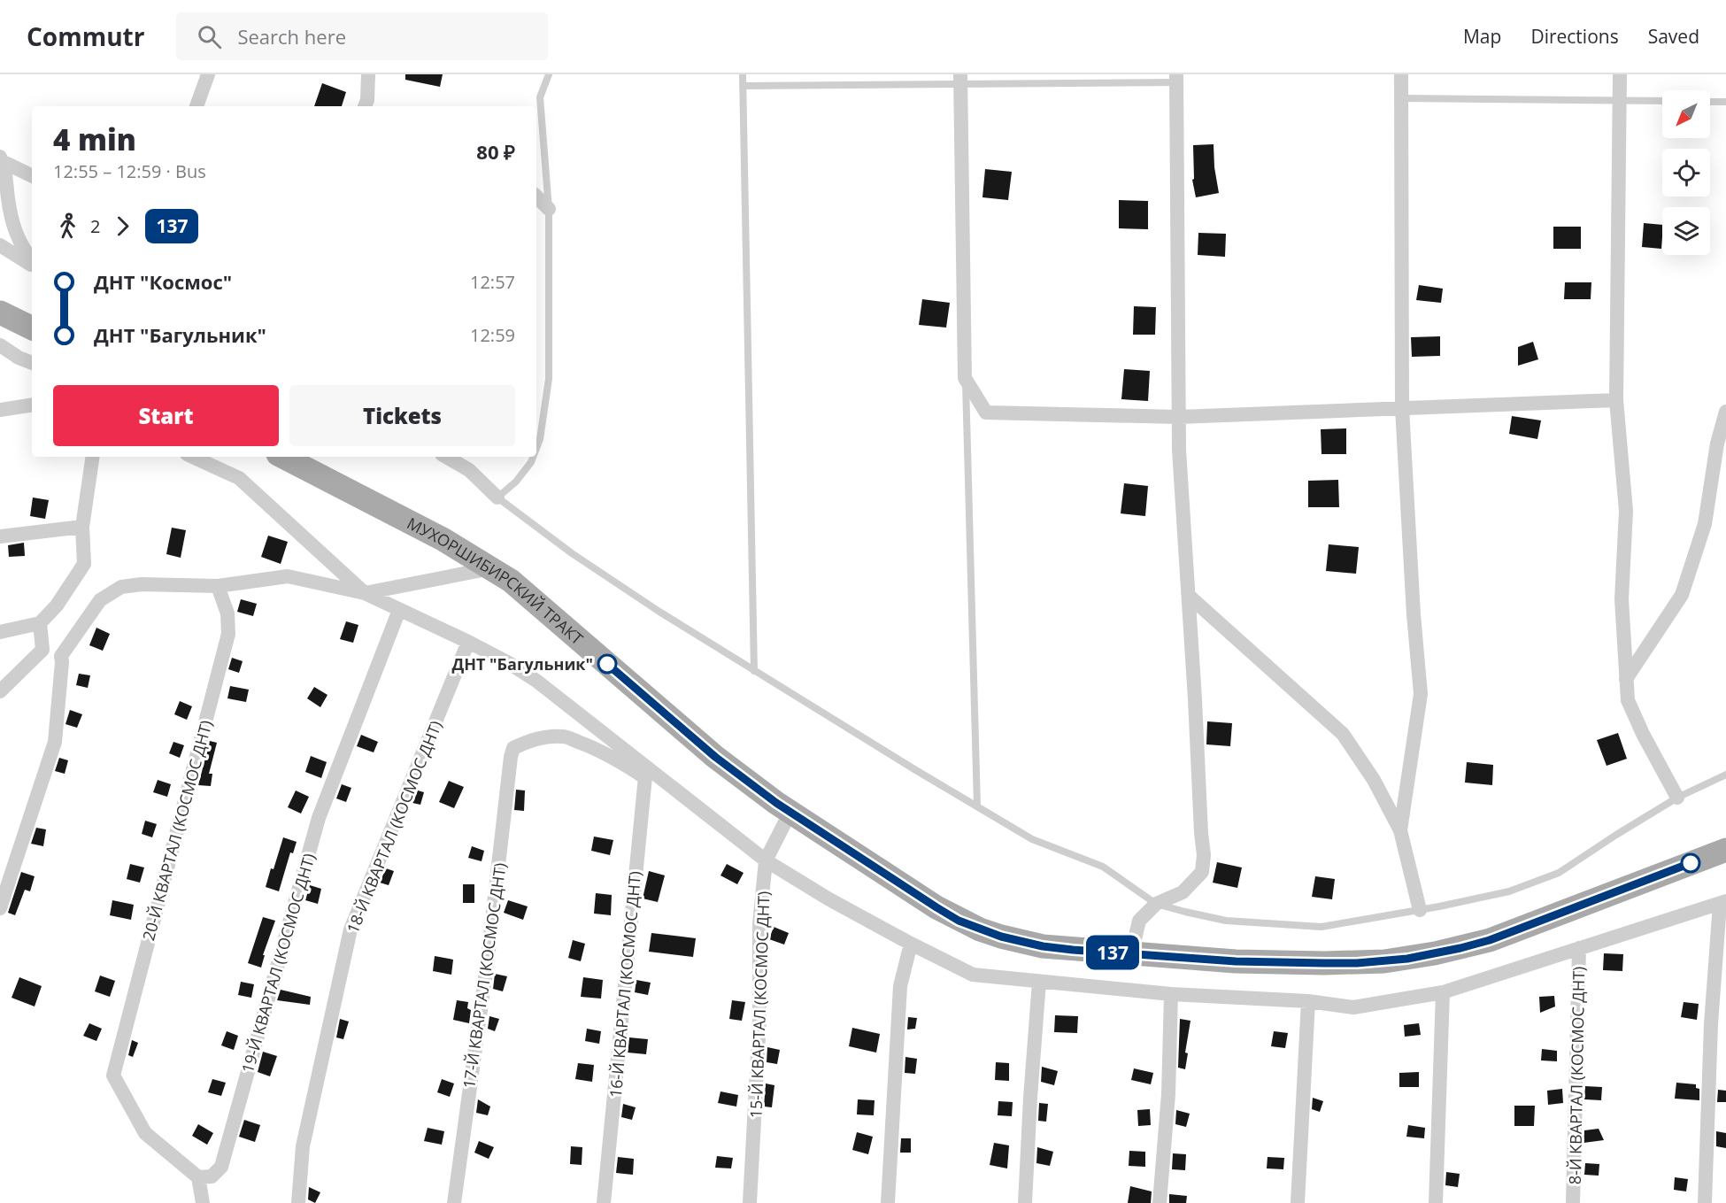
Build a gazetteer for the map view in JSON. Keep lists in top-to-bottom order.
{
  "streets": {
    "main road": ["МУХОРШИБИРСКИЙ ТРАКТ"],
    "street": [
      "18-Й КВАРТАЛ (КОСМОС ДНТ)",
      "20-Й КВАРТАЛ (КОСМОС ДНТ)",
      "19-Й КВАРТАЛ (КОСМОС ДНТ)",
      "17-Й КВАРТАЛ (КОСМОС ДНТ)",
      "16-Й КВАРТАЛ (КОСМОС ДНТ)",
      "15-Й КВАРТАЛ (КОСМОС ДНТ)",
      "8-Й КВАРТАЛ (КОСМОС ДНТ)"
    ]
  },
  "crossings": [
    ["МУХОРШИБИРСКИЙ ТРАКТ", "15-Й КВАРТАЛ (КОСМОС ДНТ)"],
    ["20-Й КВАРТАЛ (КОСМОС ДНТ)", "19-Й КВАРТАЛ (КОСМОС ДНТ)"],
    ["17-Й КВАРТАЛ (КОСМОС ДНТ)", "16-Й КВАРТАЛ (КОСМОС ДНТ)"]
  ],
  "places": ["ДНТ \"Багульник\""],
  "lines": ["bus line 137"],
  "north": "bottom left",
  "page": {
    "header": "Commutr",
    "search": "Search here",
    "nav": ["Map", "Directions", "Saved"],
    "on_map": "137",
    "heading": ["4 min", "12:55 – 12:59 · Bus", "80 ₽"],
    "legs": ["2", "137"],
    "list": [
      {
        "name": "ДНТ \"Космос\"",
        "value": "12:57"
      },
      {
        "name": "ДНТ \"Багульник\"",
        "value": "12:59"
      }
    ],
    "buttons": ["Start", "Tickets"]
  }
}
